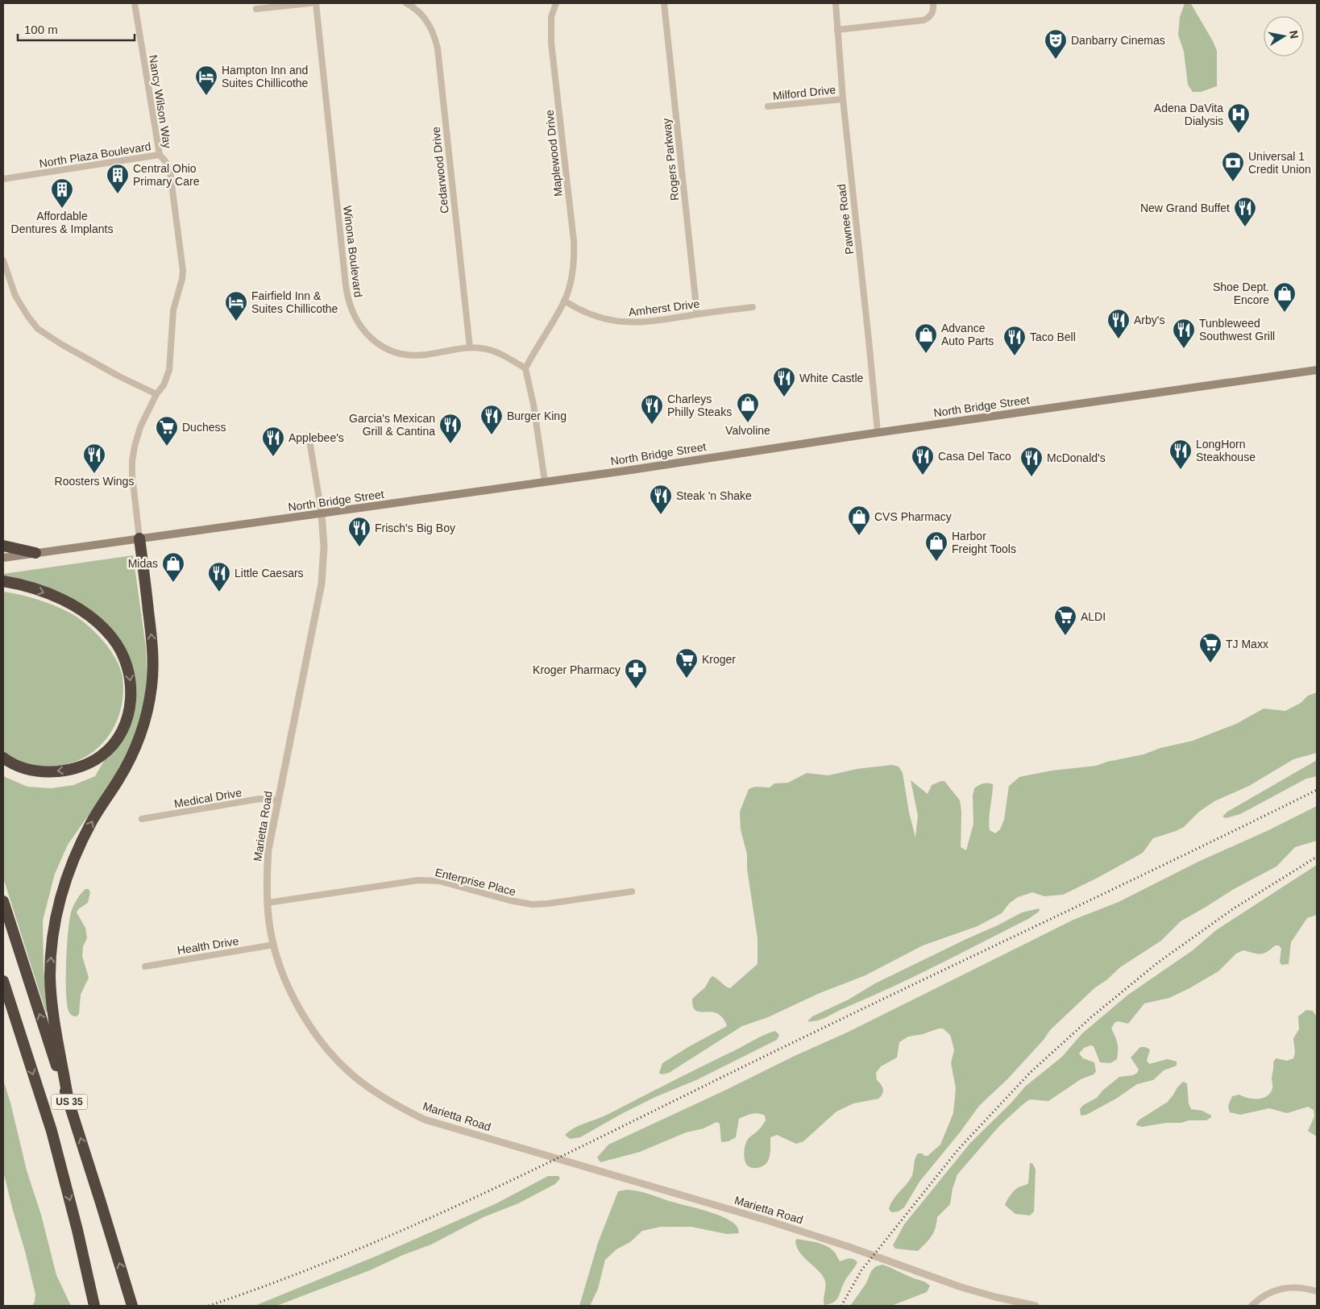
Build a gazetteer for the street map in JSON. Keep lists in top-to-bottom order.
{
  "streets": {
    "highway": ["US 35"],
    "main road": ["North Bridge Street"],
    "street": [
      "Milford Drive",
      "Nancy Wilson Way",
      "Maplewood Drive",
      "North Plaza Boulevard",
      "Rogers Parkway",
      "Cedarwood Drive",
      "Pawnee Road",
      "Winona Boulevard",
      "Amherst Drive",
      "Medical Drive",
      "Marietta Road",
      "Enterprise Place",
      "Health Drive"
    ]
  },
  "crossings": [
    ["Milford Drive", "Pawnee Road"],
    ["Nancy Wilson Way", "North Plaza Boulevard"],
    ["Maplewood Drive", "Amherst Drive"],
    ["North Plaza Boulevard", "North Bridge Street"],
    ["Rogers Parkway", "Amherst Drive"],
    ["Cedarwood Drive", "Winona Boulevard"],
    ["Pawnee Road", "North Bridge Street"],
    ["North Bridge Street", "Marietta Road"],
    ["Medical Drive", "Marietta Road"],
    ["Marietta Road", "Enterprise Place"],
    ["Marietta Road", "Health Drive"]
  ],
  "places": {
    "theatre": ["Danbarry Cinemas"],
    "hotel": ["Hampton Inn and Suites Chillicothe", "Fairfield Inn & Suites Chillicothe"],
    "hospital": ["Adena DaVita Dialysis"],
    "bank": ["Universal 1 Credit Union"],
    "building": ["Central Ohio Primary Care", "Affordable Dentures & Implants"],
    "restaurant": [
      "New Grand Buffet",
      "Arby's",
      "Tunbleweed Southwest Grill",
      "Taco Bell",
      "White Castle",
      "Charleys Philly Steaks",
      "Burger King",
      "Garcia's Mexican Grill & Cantina",
      "Applebee's",
      "LongHorn Steakhouse",
      "Roosters Wings",
      "Casa Del Taco",
      "McDonald's",
      "Steak 'n Shake",
      "Frisch's Big Boy",
      "Little Caesars"
    ],
    "shop": [
      "Shoe Dept. Encore",
      "Advance Auto Parts",
      "Valvoline",
      "CVS Pharmacy",
      "Harbor Freight Tools",
      "Midas"
    ],
    "supermarket": [
      "Duchess",
      "ALDI",
      "TJ Maxx",
      "Kroger"
    ],
    "pharmacy": ["Kroger Pharmacy"]
  },
  "scale_bar": "100 m",
  "north": "right"
}
